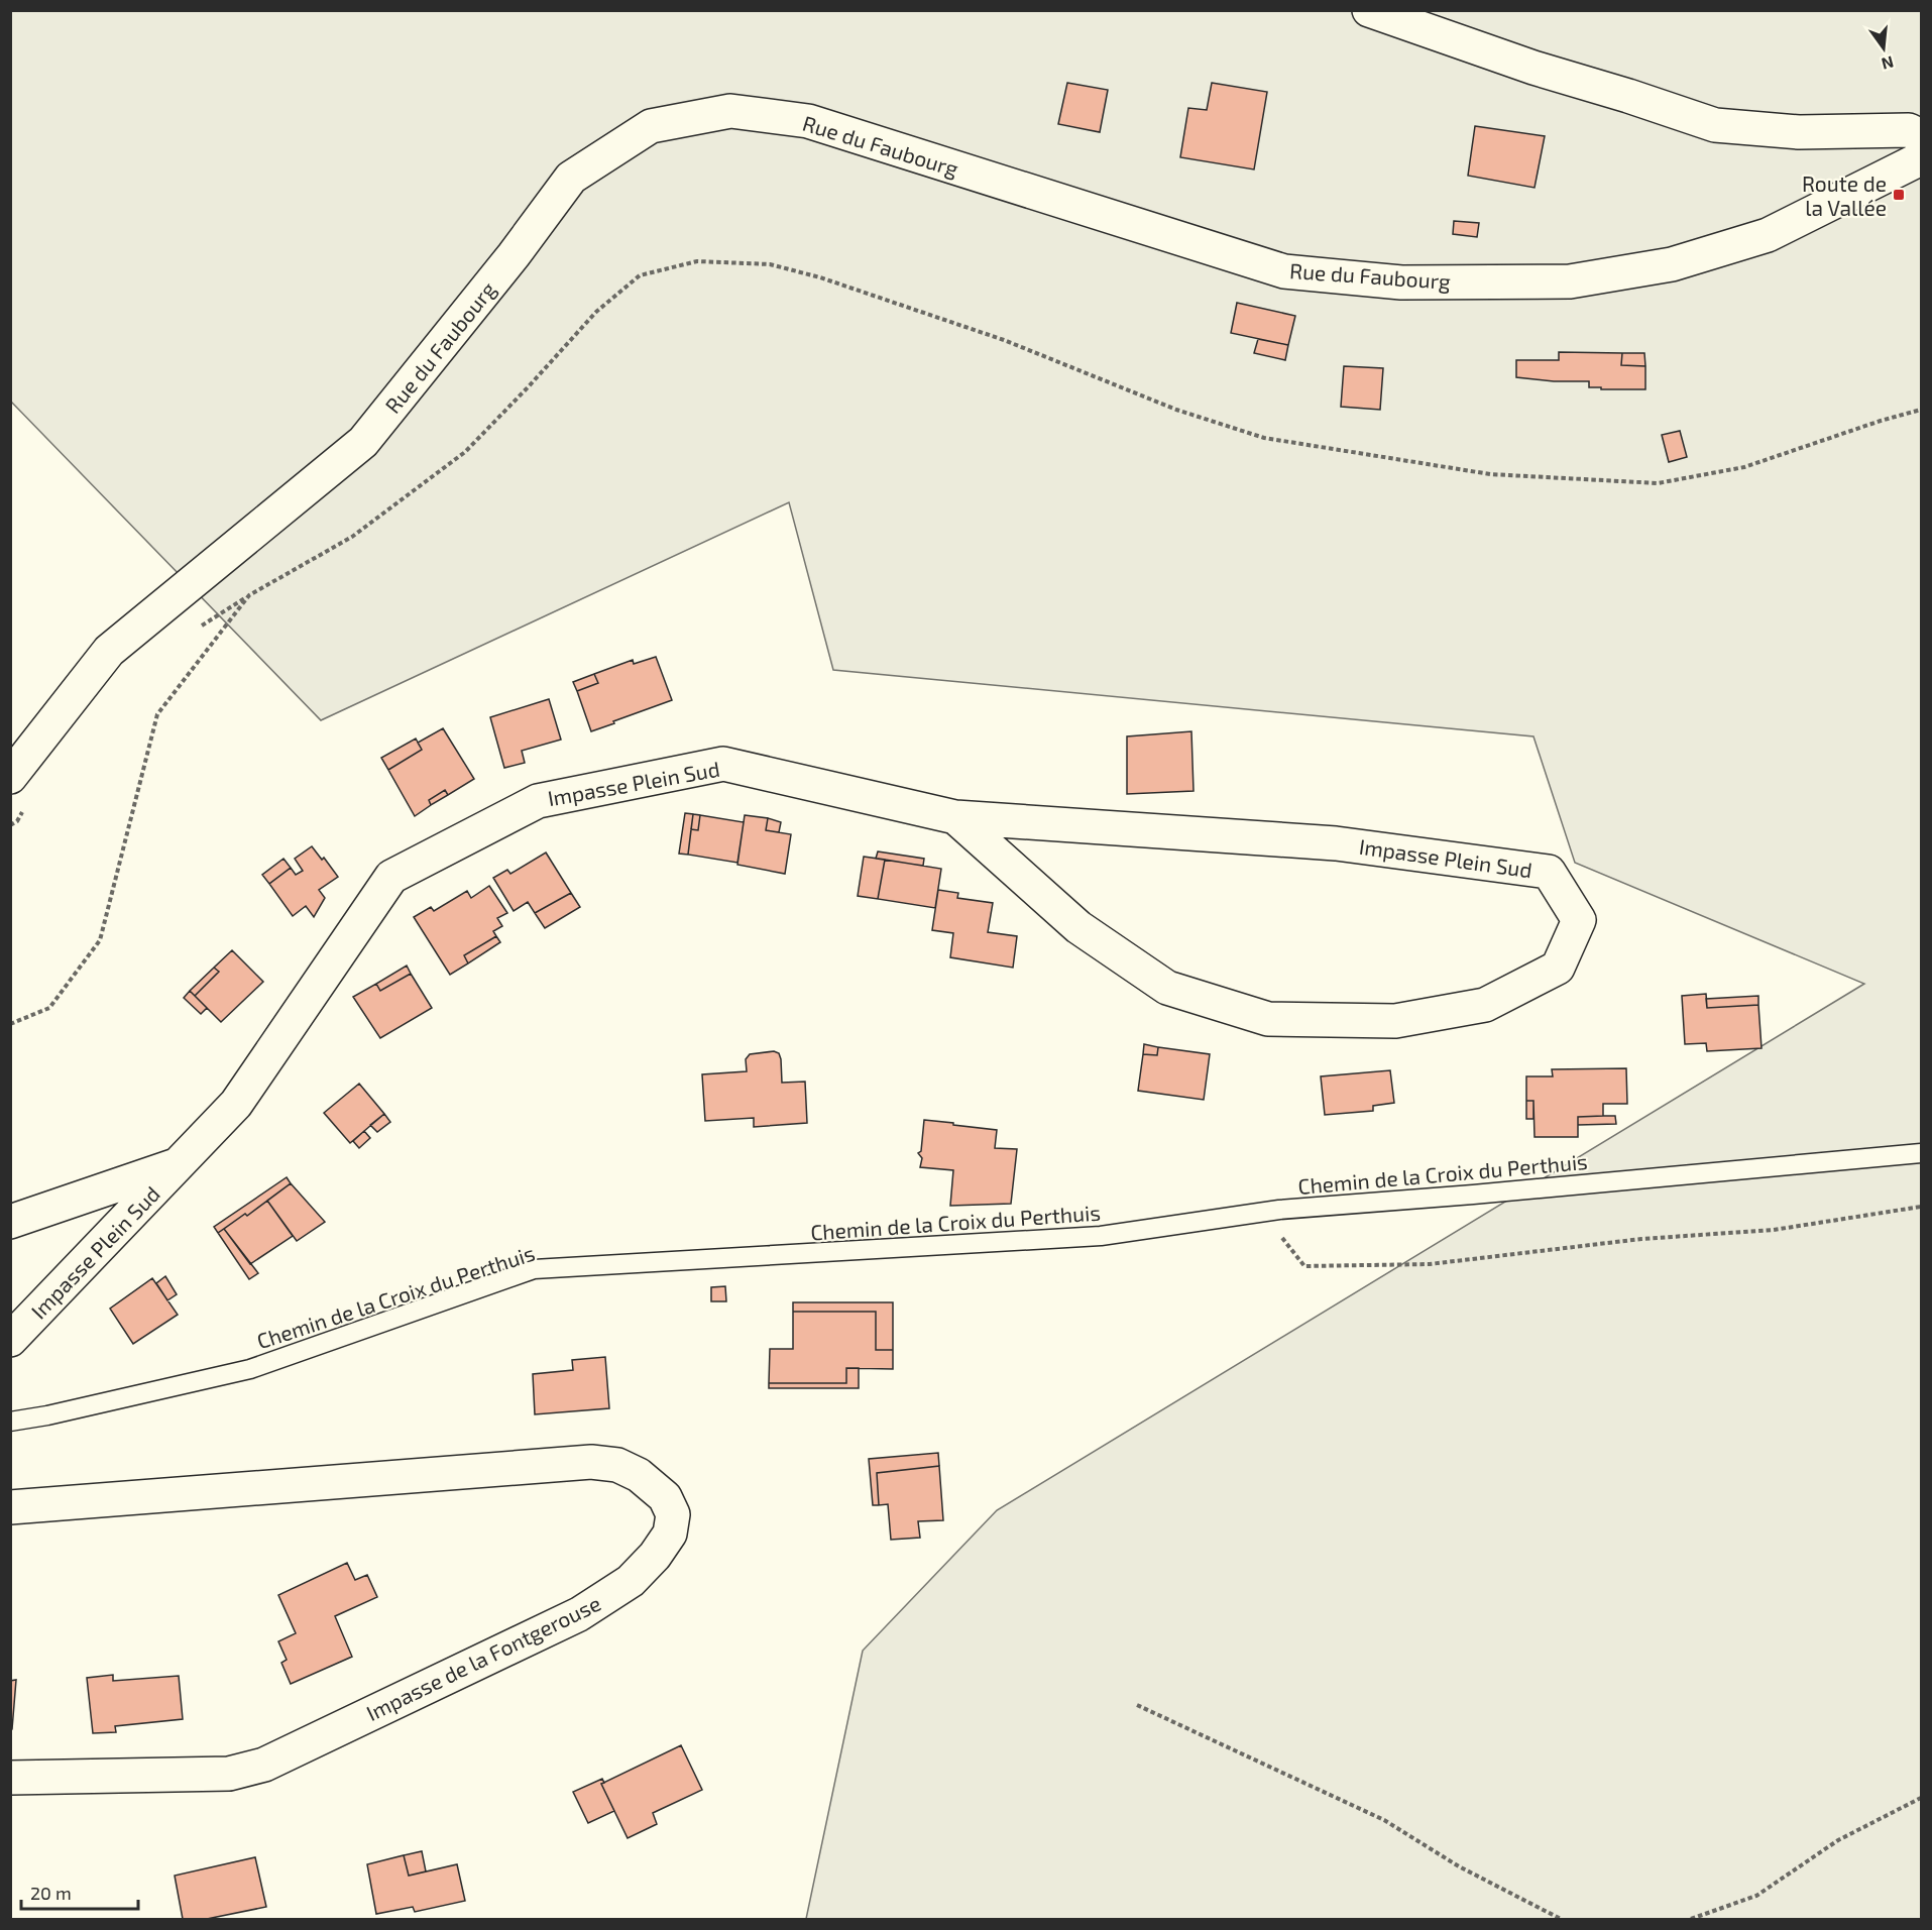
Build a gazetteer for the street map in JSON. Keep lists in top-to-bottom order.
{
  "streets": {
    "street": ["Rue du Faubourg", "Impasse Plein Sud", "Impasse de la Fontgerouse"],
    "lane": ["Chemin de la Croix du Perthuis"]
  },
  "places": {
    "transit": ["Route de la Vallée"]
  },
  "scale_bar": "20 m",
  "north": "bottom"
}
